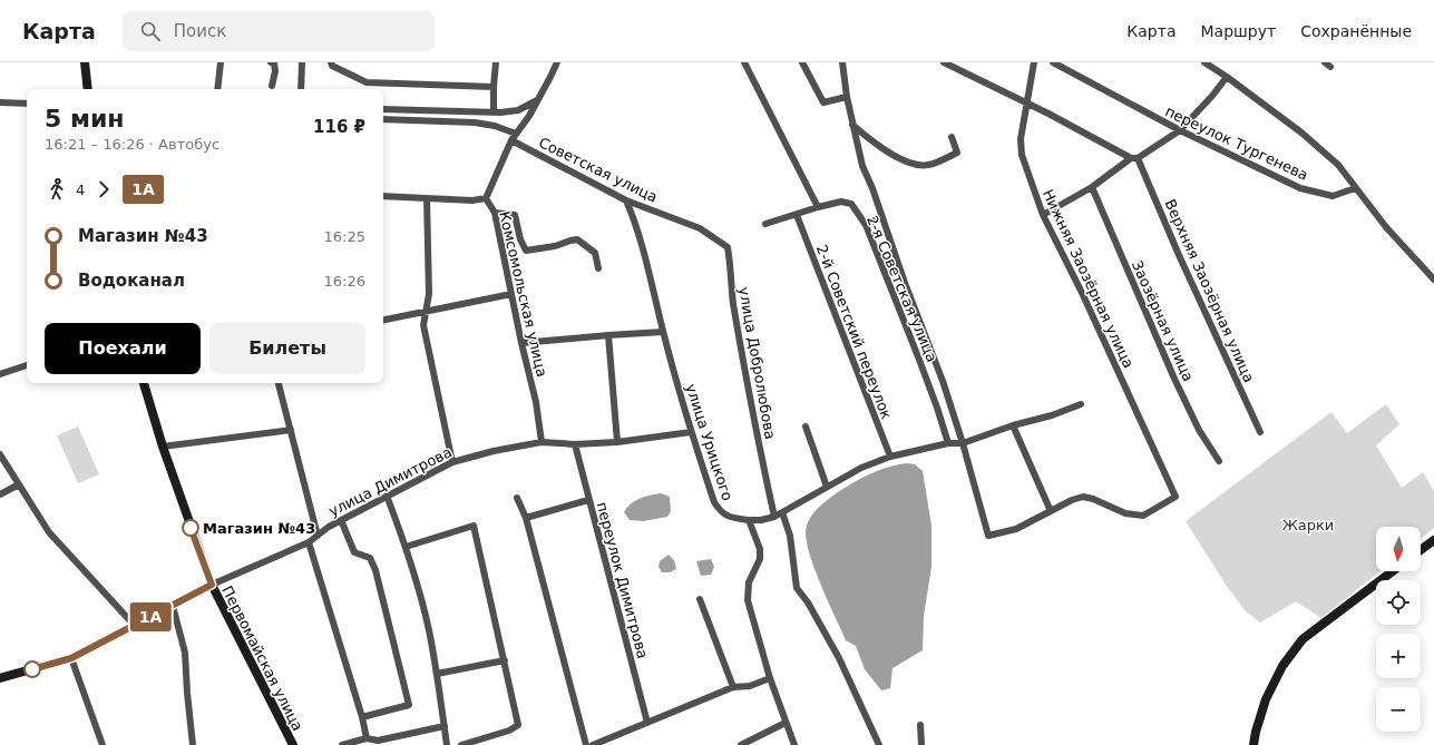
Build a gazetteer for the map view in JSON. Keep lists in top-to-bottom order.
{
  "streets": {
    "street": [
      "переулок Тургенева",
      "Советская улица",
      "Нижняя Заозёрная улица",
      "2-я Советская улица",
      "Верхняя Заозёрная улица",
      "Комсомольская улица",
      "Заозёрная улица",
      "2-й Советский переулок",
      "улица Добролюбова",
      "улица Урицкого",
      "улица Димитрова",
      "переулок Димитрова",
      "Первомайская улица"
    ]
  },
  "crossings": [
    ["Советская улица", "Комсомольская улица"],
    ["Советская улица", "улица Добролюбова"],
    ["Советская улица", "улица Урицкого"],
    ["Комсомольская улица", "улица Димитрова"],
    ["улица Добролюбова", "улица Урицкого"],
    ["улица Урицкого", "улица Димитрова"],
    ["улица Димитрова", "переулок Димитрова"],
    ["улица Димитрова", "Первомайская улица"]
  ],
  "parks": ["Жарки"],
  "places": ["Магазин №43"],
  "lines": ["bus line 1А"],
  "north": "bottom",
  "page": {
    "header": "Карта",
    "search": "Поиск",
    "nav": ["Карта", "Маршрут", "Сохранённые"],
    "on_map": "1А",
    "heading": ["5 мин", "16:21 – 16:26 · Автобус", "116 ₽"],
    "legs": ["4", "1А"],
    "list": [
      {
        "name": "Магазин №43",
        "value": "16:25"
      },
      {
        "name": "Водоканал",
        "value": "16:26"
      }
    ],
    "buttons": ["Поехали", "Билеты"],
    "map_buttons": ["+", "−"]
  }
}
